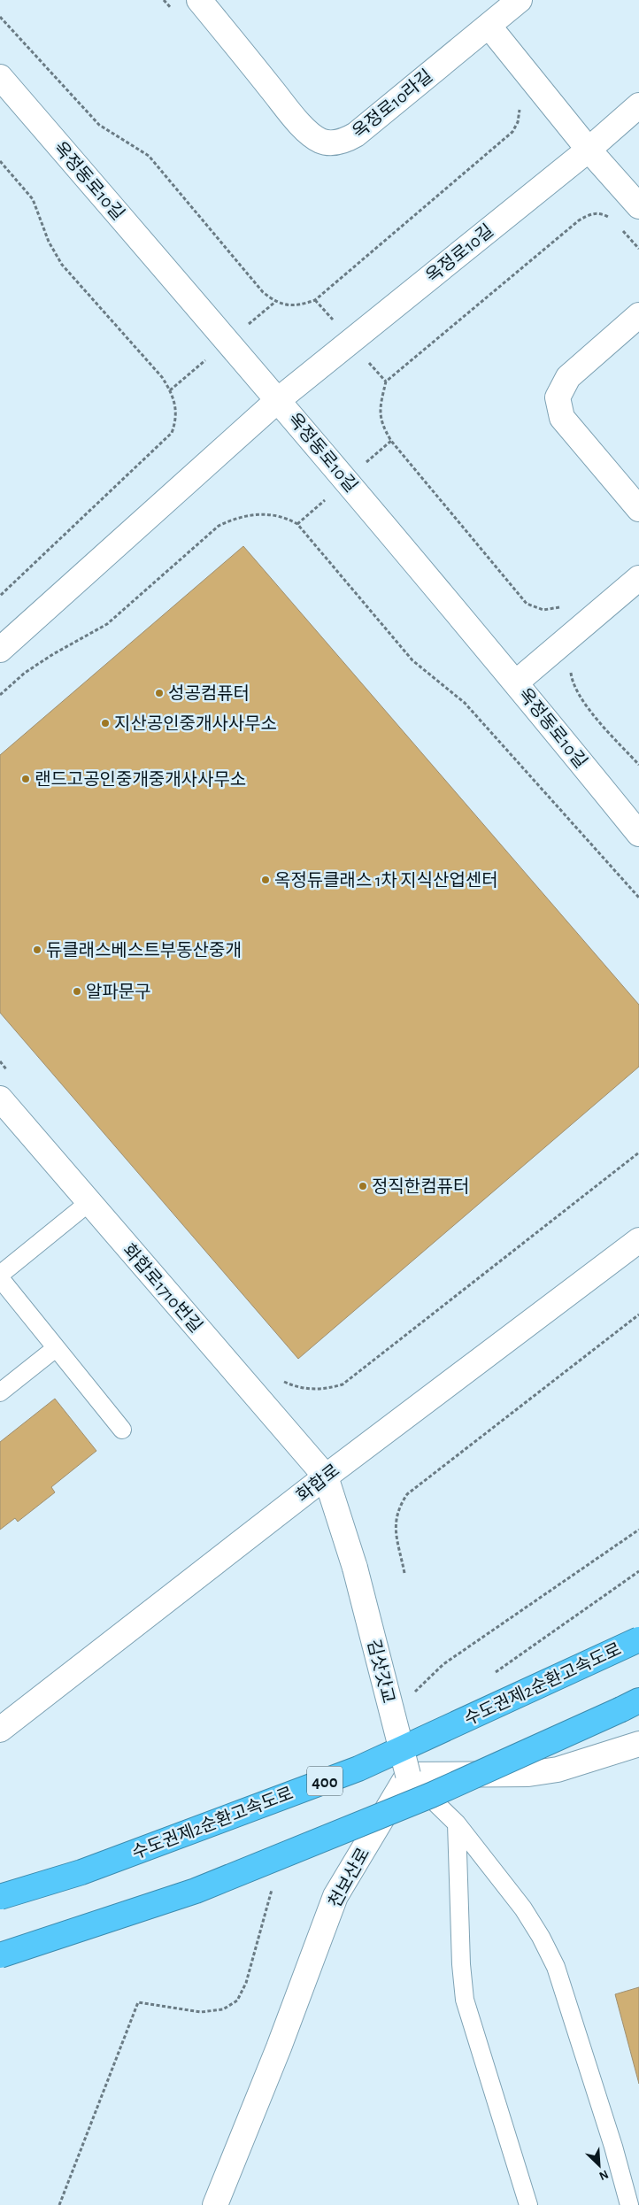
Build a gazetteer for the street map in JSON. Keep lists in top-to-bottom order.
{
  "streets": {
    "highway": ["수도권제2순환고속도로", "400"],
    "street": [
      "옥정로10라길",
      "옥정동로10길",
      "옥정로10길",
      "화합로1710번길",
      "화합로",
      "김삿갓교",
      "천보산로"
    ]
  },
  "crossings": [
    ["옥정동로10길", "옥정로10길"],
    ["화합로1710번길", "화합로"],
    ["화합로1710번길", "김삿갓교"],
    ["화합로", "김삿갓교"],
    ["김삿갓교", "천보산로"]
  ],
  "places": [
    "성공컴퓨터",
    "지산공인중개사사무소",
    "랜드고공인중개중개사사무소",
    "옥정듀클래스 1차 지식산업센터",
    "듀클래스베스트부동산중개",
    "알파문구",
    "정직한컴퓨터"
  ],
  "north": "bottom right"
}
